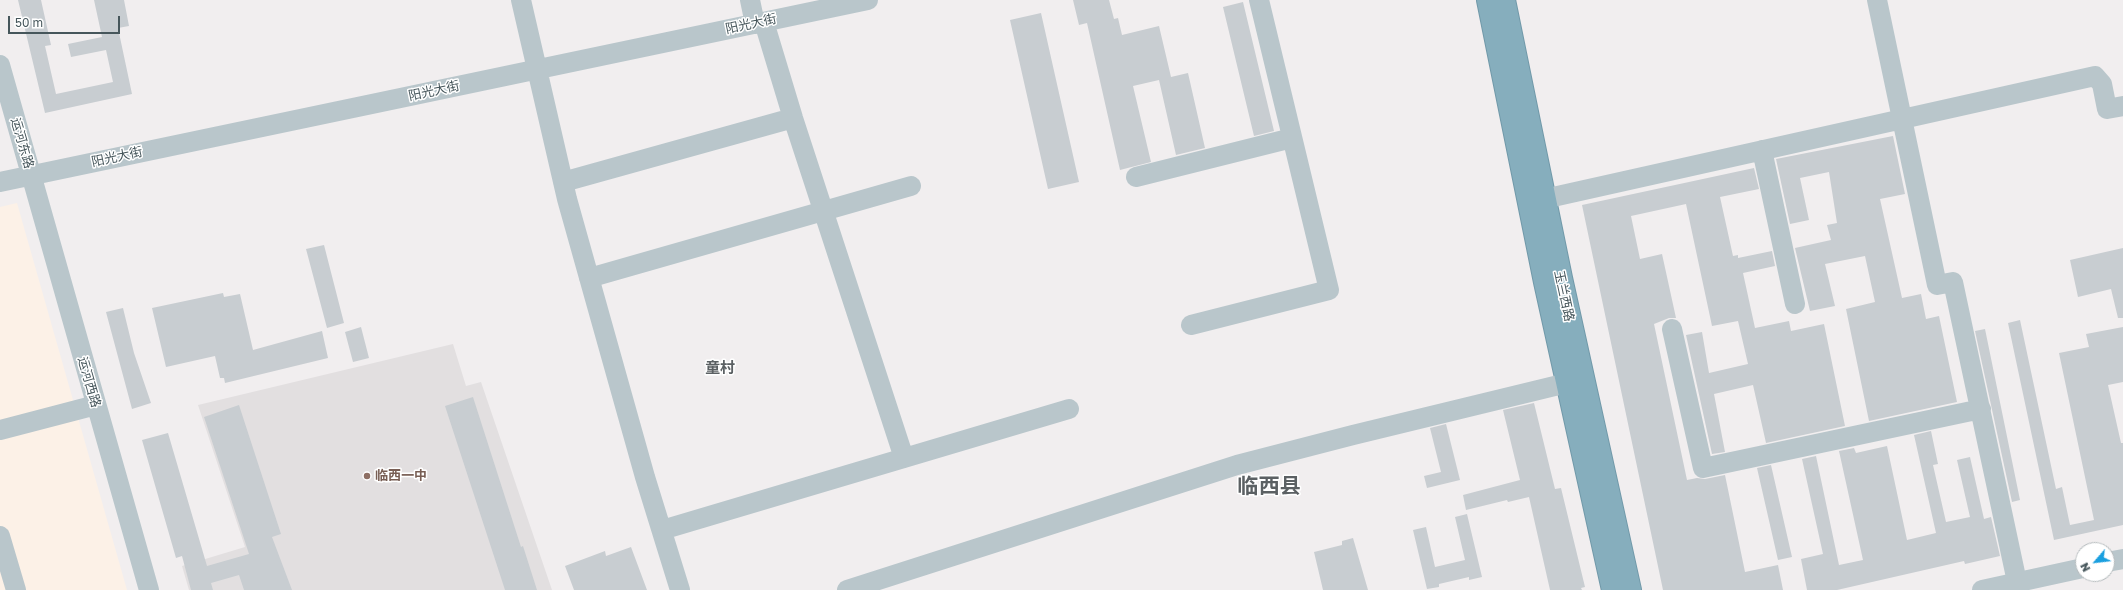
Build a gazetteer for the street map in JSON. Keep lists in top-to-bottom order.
{
  "streets": {
    "highway": ["玉兰西路"],
    "street": ["阳光大街", "运河东路", "运河西路"]
  },
  "crossings": [
    ["阳光大街", "运河东路"],
    ["阳光大街", "运河西路"],
    ["运河东路", "运河西路"]
  ],
  "districts": ["童村", "临西县"],
  "places": ["临西一中"],
  "scale_bar": "50 m",
  "north": "bottom left"
}
